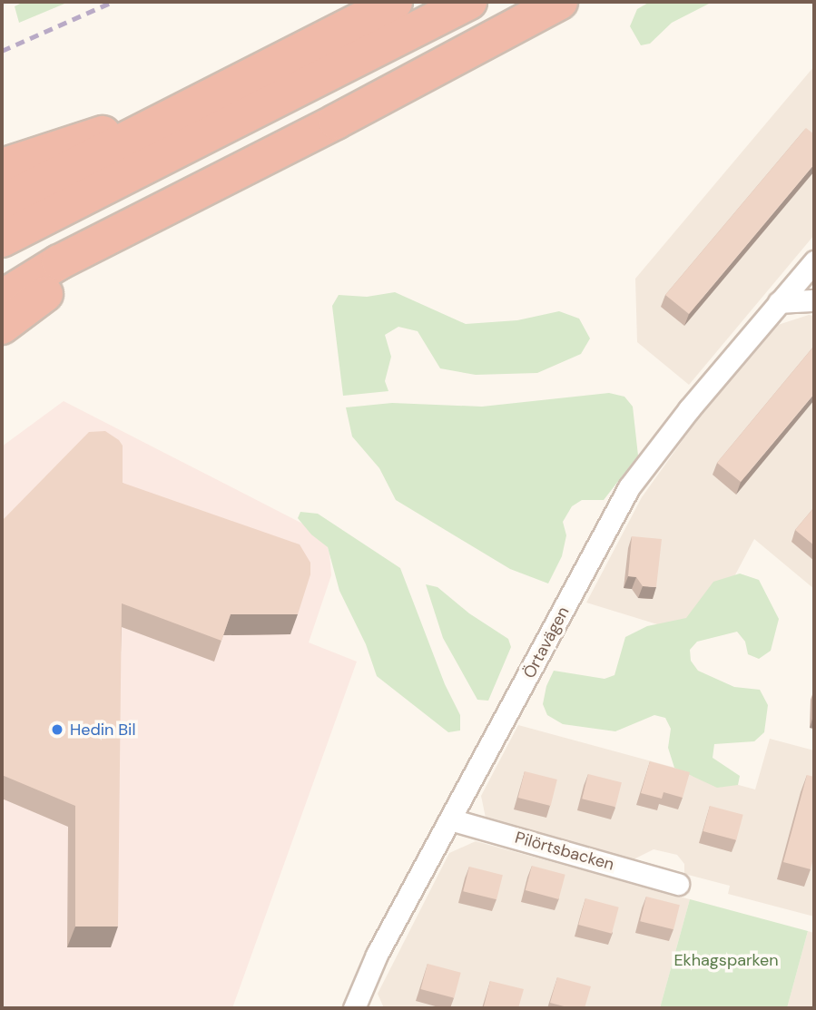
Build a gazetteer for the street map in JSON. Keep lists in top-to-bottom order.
{
  "streets": {
    "street": ["Örtavägen", "Pilörtsbacken"]
  },
  "crossings": [
    ["Örtavägen", "Pilörtsbacken"]
  ],
  "parks": ["Ekhagsparken"],
  "places": ["Hedin Bil"]
}
